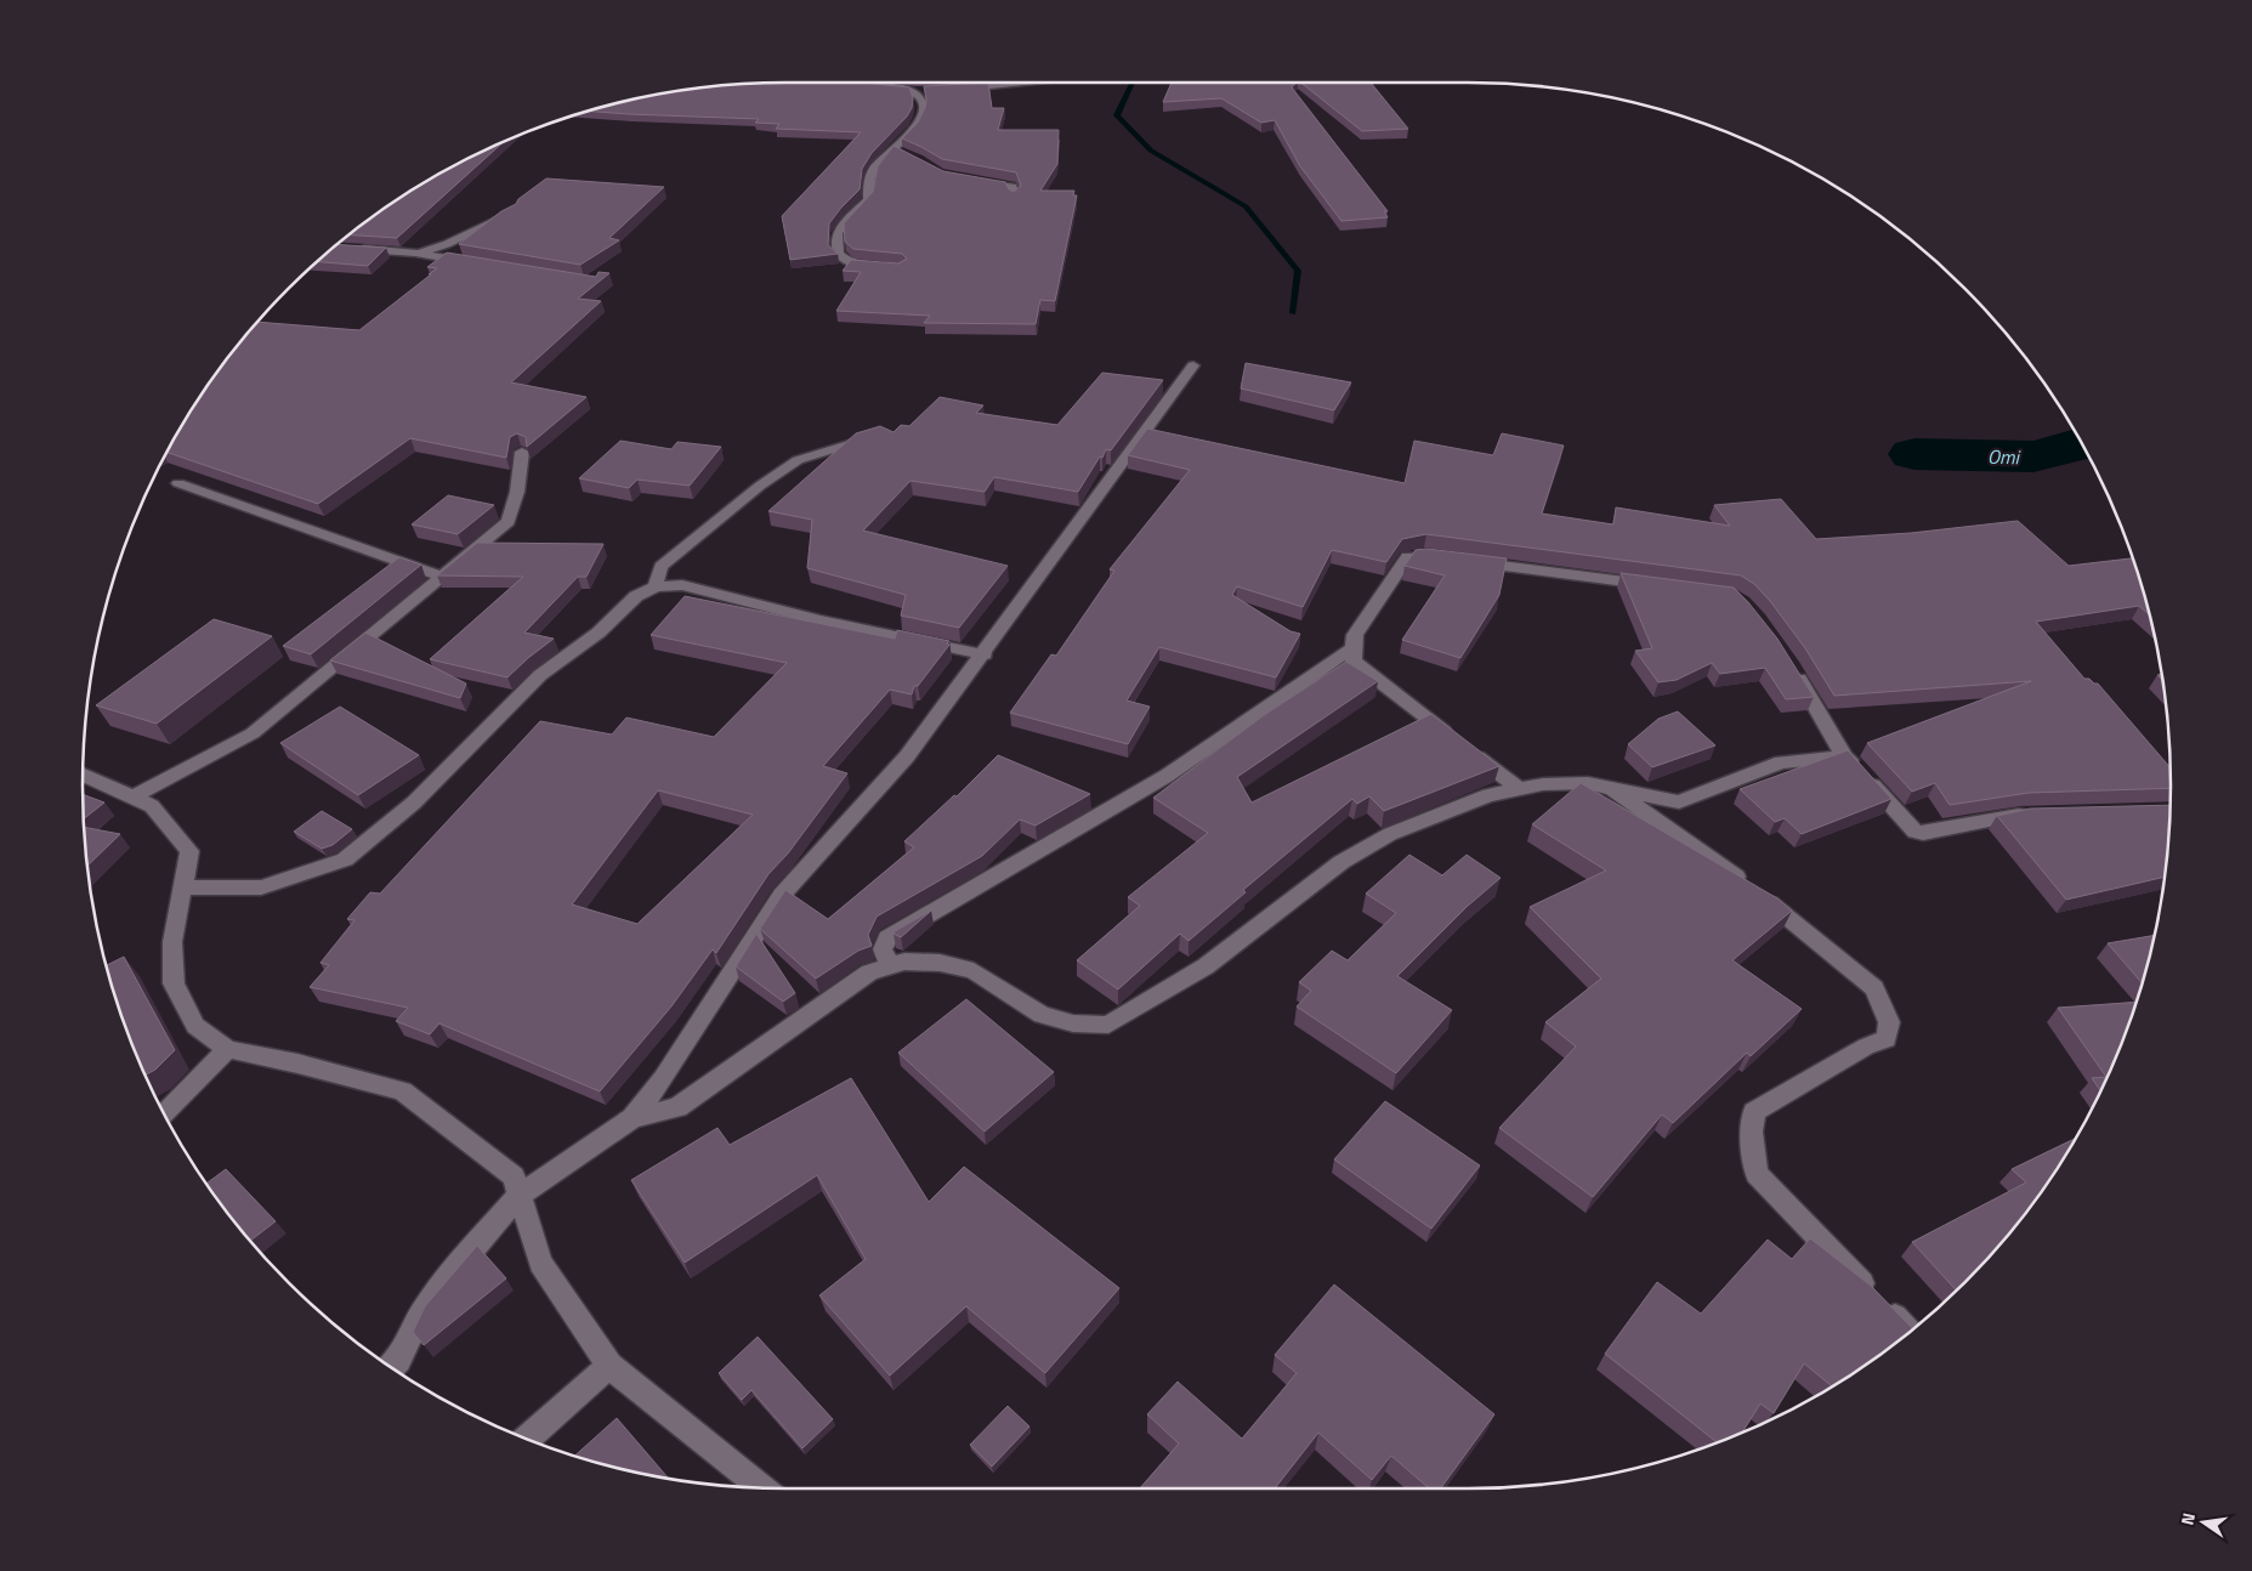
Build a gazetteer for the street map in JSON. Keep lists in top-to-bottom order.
{
  "water": ["Omi"],
  "north": "left"
}
